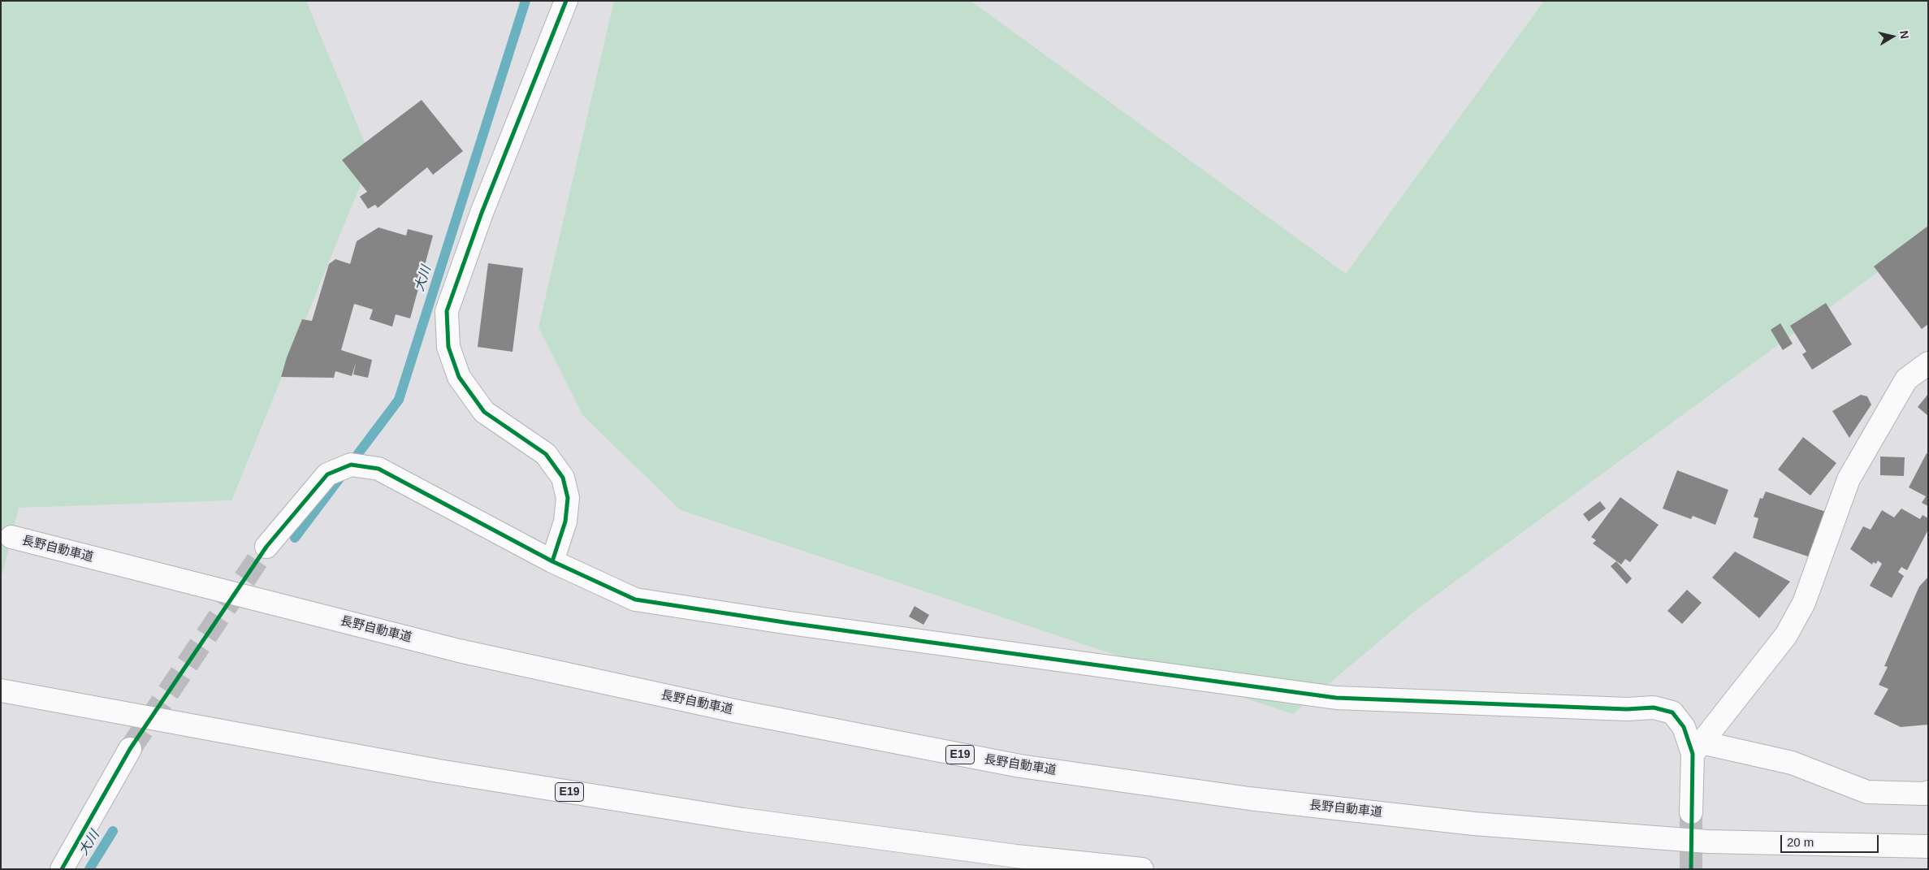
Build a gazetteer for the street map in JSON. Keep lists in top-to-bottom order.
{
  "streets": {
    "main road": ["長野自動車道", "E19"]
  },
  "water": ["大川"],
  "scale_bar": "20 m",
  "north": "right"
}
